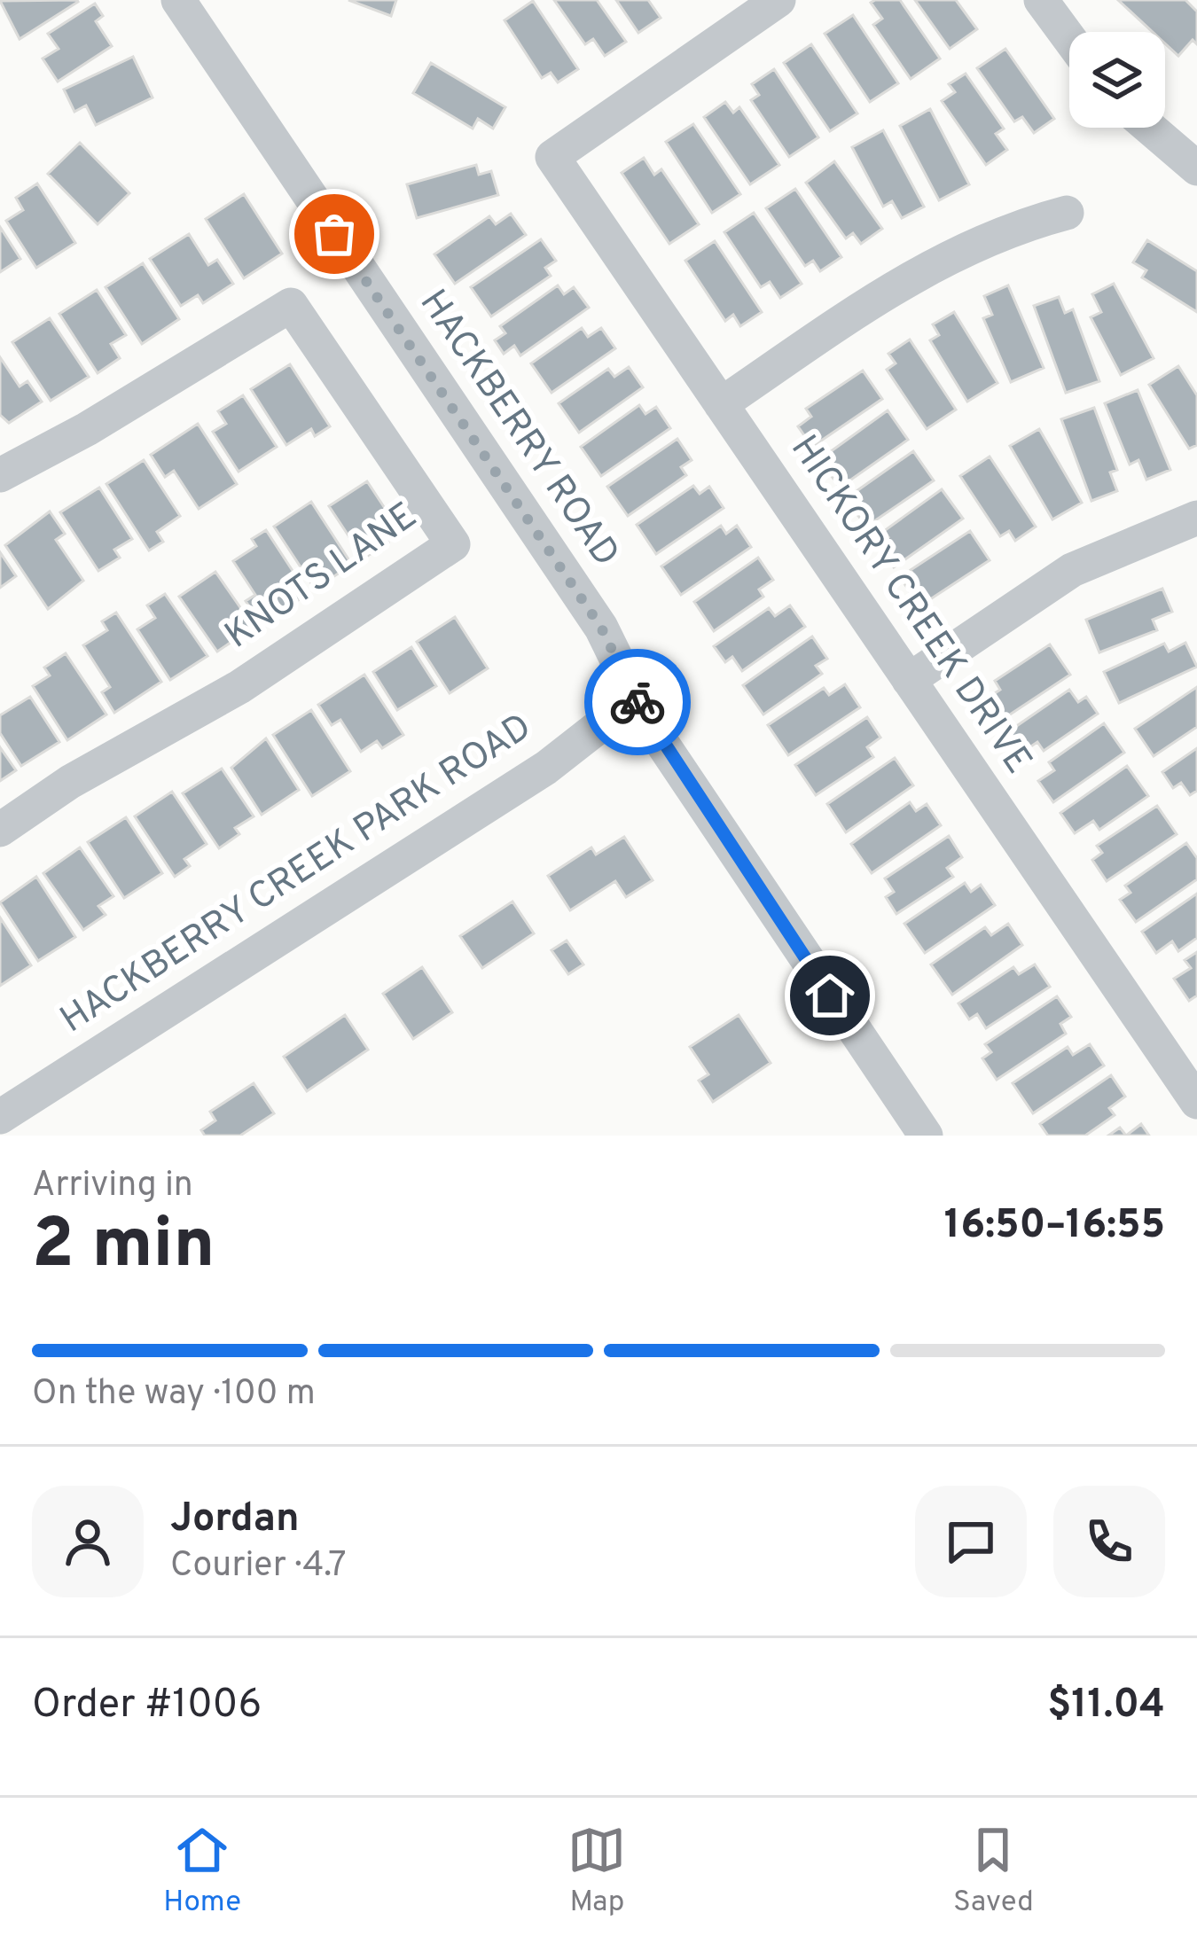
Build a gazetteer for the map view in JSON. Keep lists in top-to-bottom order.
{
  "streets": {
    "street": [
      "HACKBERRY ROAD",
      "KNOTS LANE",
      "HICKORY CREEK DRIVE",
      "HACKBERRY CREEK PARK ROAD"
    ]
  },
  "crossings": [
    ["HACKBERRY ROAD", "HACKBERRY CREEK PARK ROAD"]
  ],
  "page": {
    "heading": ["2 min", "Arriving in", "16:50–16:55"],
    "panel": [
      "Jordan",
      "Courier · 4.7",
      "Order #1006",
      "$11.04"
    ],
    "bar": "On the way · 100 m",
    "tabs": ["Home", "Map", "Saved"]
  }
}
